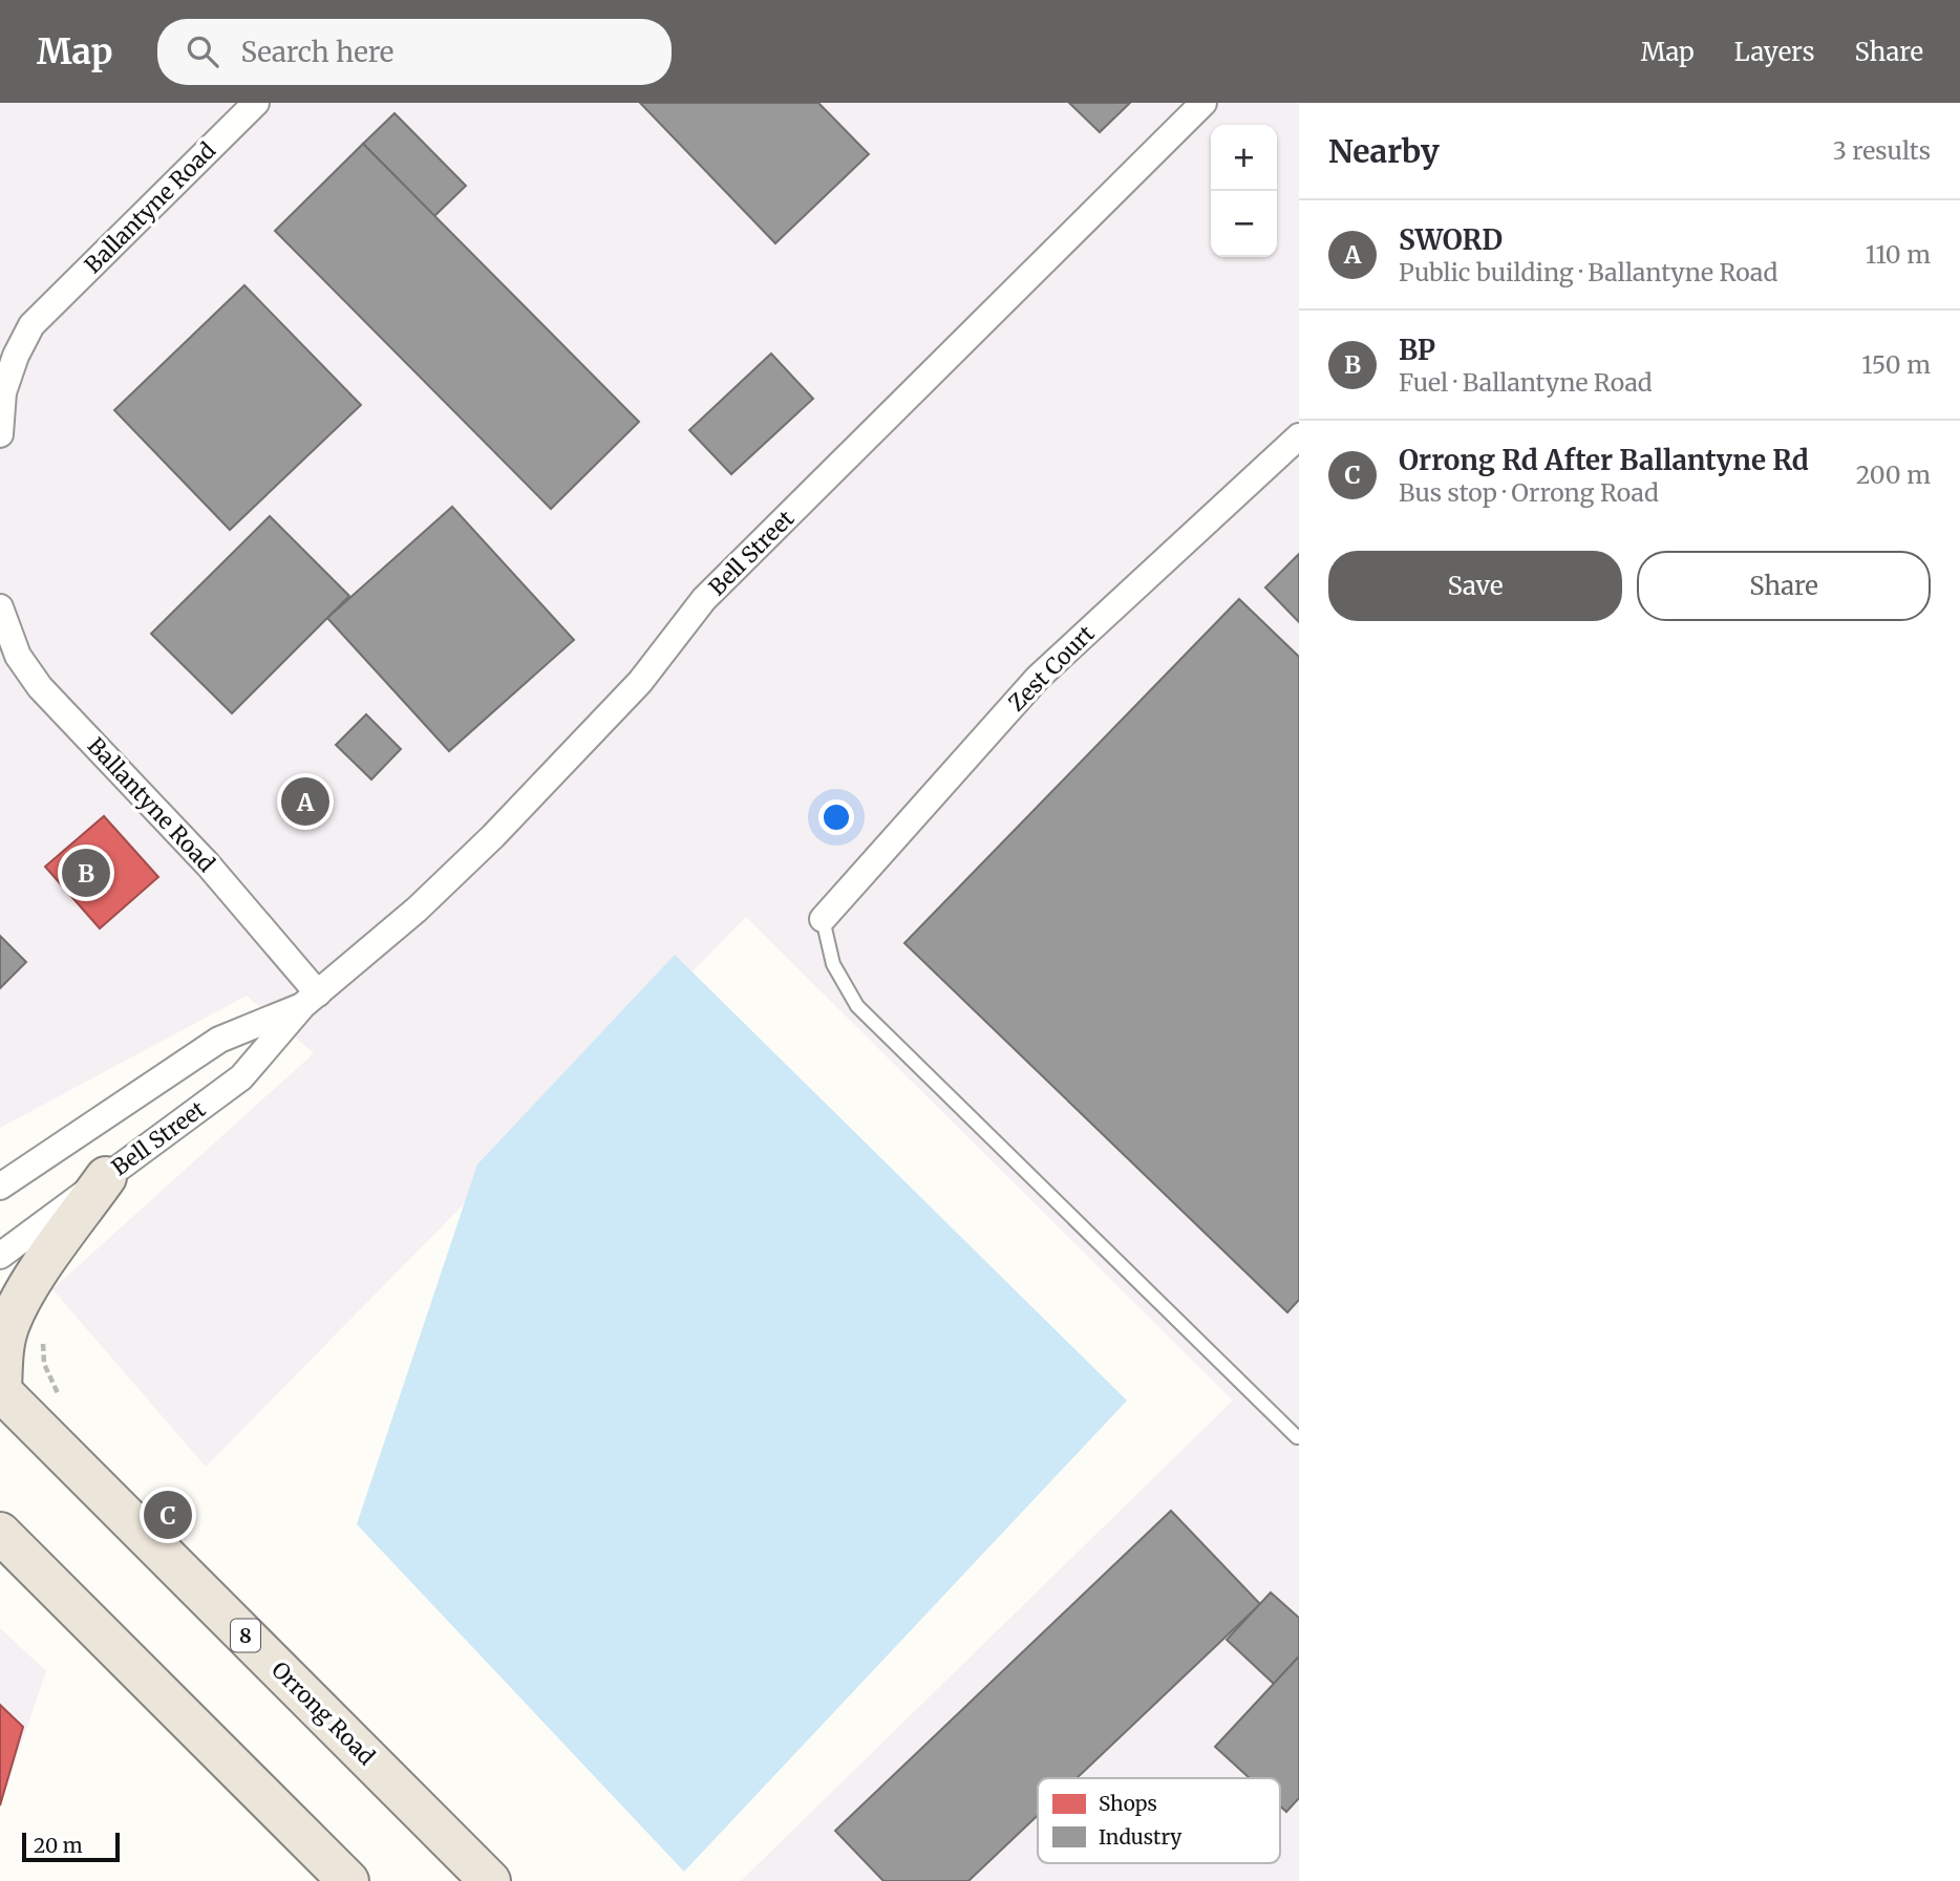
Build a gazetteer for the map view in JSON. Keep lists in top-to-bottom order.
{
  "streets": {
    "highway": ["8", "Orrong Road"],
    "street": ["Ballantyne Road", "Bell Street", "Zest Court"]
  },
  "crossings": [
    ["Ballantyne Road", "Bell Street"]
  ],
  "legend": ["Shops", "Industry"],
  "scale_bar": "20 m",
  "page": {
    "header": "Map",
    "search": "Search here",
    "nav": ["Map", "Layers", "Share"],
    "heading": ["Nearby", "3 results"],
    "map_buttons": ["+", "−"],
    "list": [
      {
        "mark": "A",
        "name": "SWORD",
        "note": "Public building · Ballantyne Road",
        "value": "110 m"
      },
      {
        "mark": "B",
        "name": "BP",
        "note": "Fuel · Ballantyne Road",
        "value": "150 m"
      },
      {
        "mark": "C",
        "name": "Orrong Rd After Ballantyne Rd",
        "note": "Bus stop · Orrong Road",
        "value": "200 m"
      }
    ],
    "buttons": ["Save", "Share"],
    "pins": ["A", "B", "C"],
    "scale": "20 m"
  }
}
